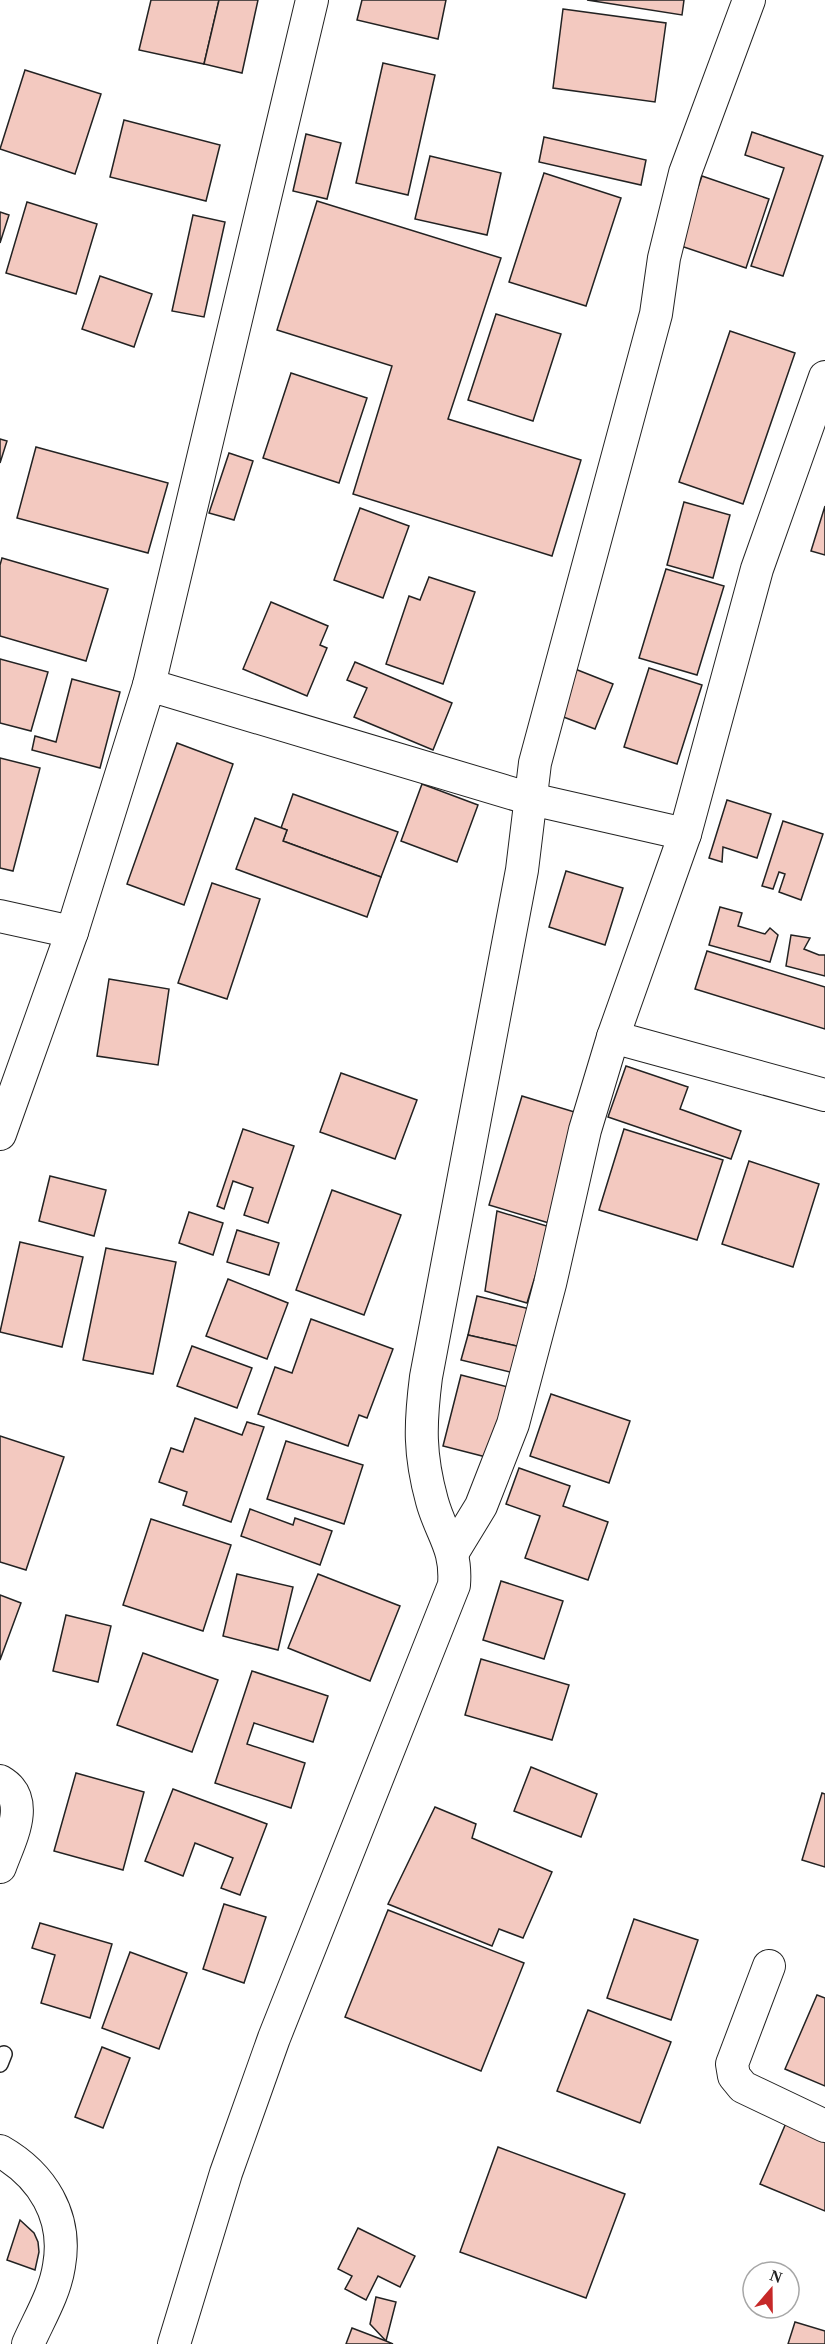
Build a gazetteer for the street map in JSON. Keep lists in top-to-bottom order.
{
  "north": "top"
}
